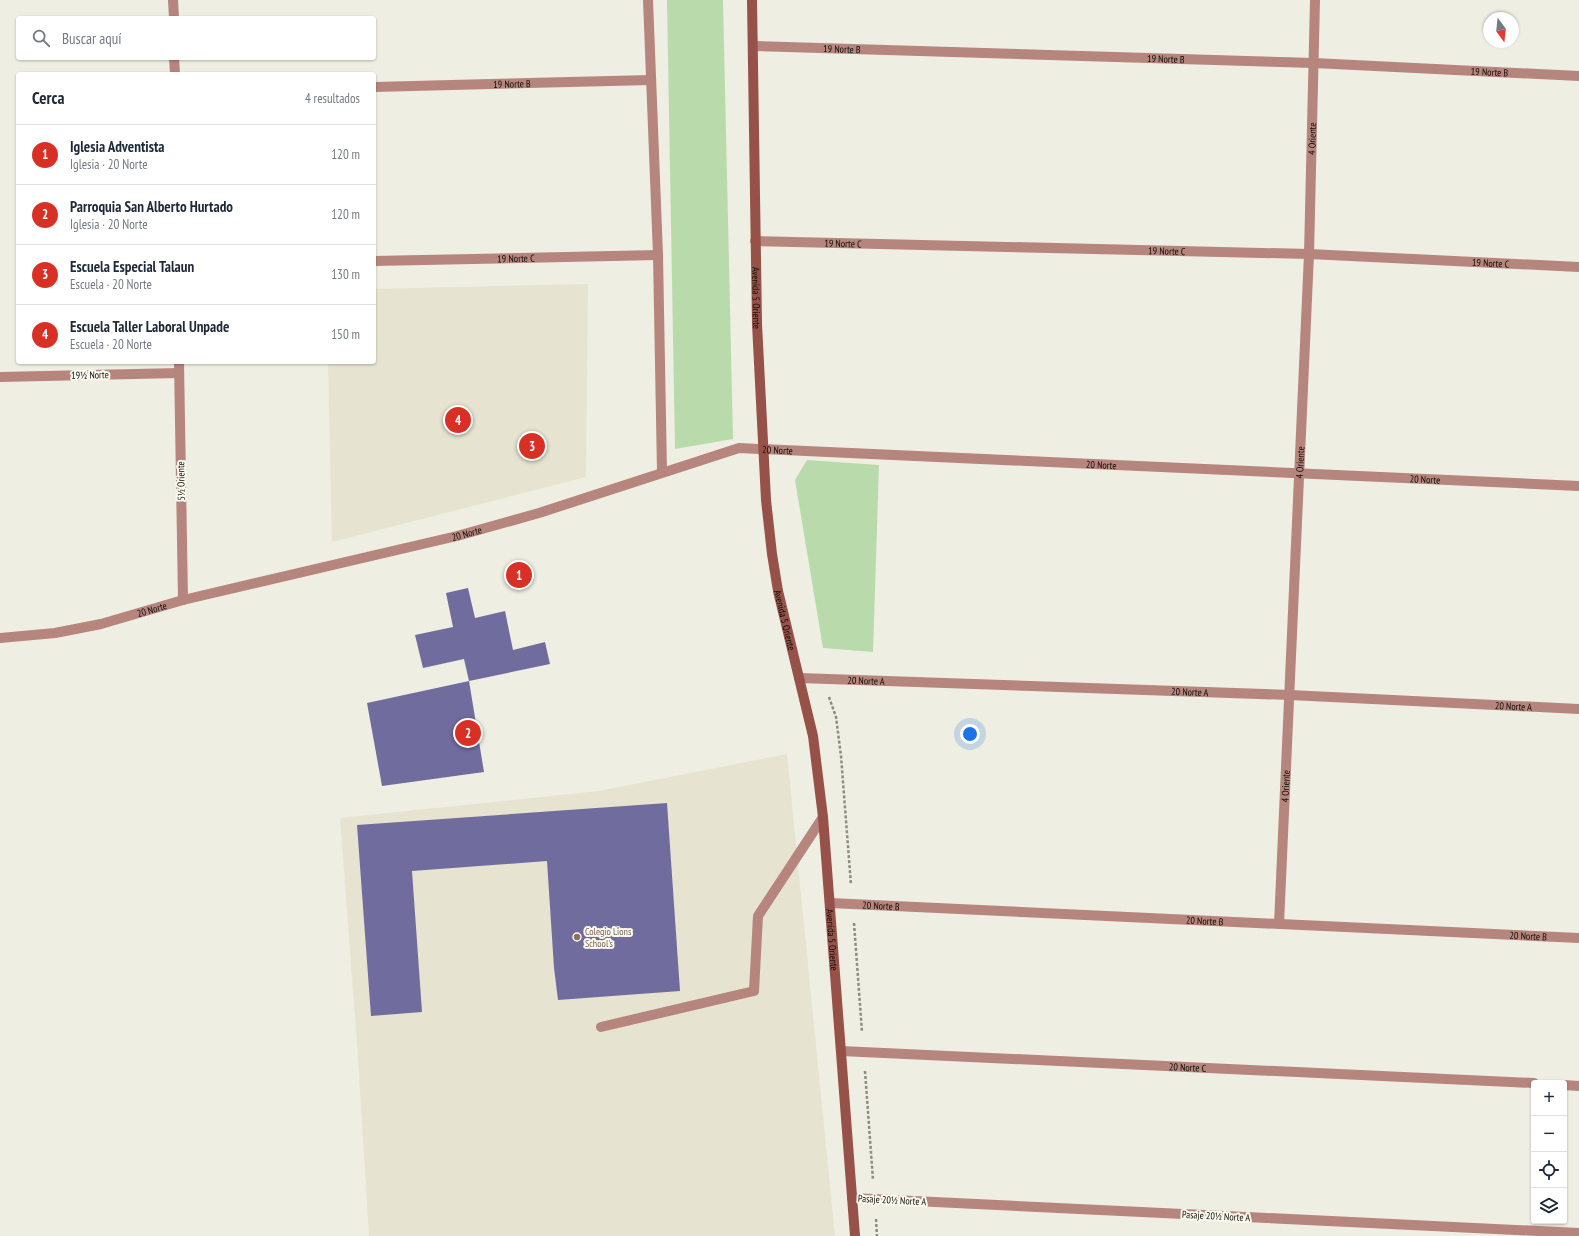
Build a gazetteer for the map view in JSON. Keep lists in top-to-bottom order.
{
  "streets": {
    "street": [
      "19 Norte B",
      "4 Oriente",
      "19 Norte C",
      "Avenida 5 Oriente",
      "19½ Norte",
      "20 Norte",
      "5½ Oriente",
      "20 Norte A",
      "20 Norte B",
      "20 Norte C",
      "Pasaje 20½ Norte A"
    ]
  },
  "crossings": [
    ["19 Norte B", "4 Oriente"],
    ["19 Norte B", "Avenida 5 Oriente"],
    ["4 Oriente", "19 Norte C"],
    ["4 Oriente", "20 Norte"],
    ["4 Oriente", "20 Norte A"],
    ["4 Oriente", "20 Norte B"],
    ["19 Norte C", "Avenida 5 Oriente"],
    ["Avenida 5 Oriente", "20 Norte"],
    ["Avenida 5 Oriente", "20 Norte A"],
    ["Avenida 5 Oriente", "20 Norte B"],
    ["Avenida 5 Oriente", "20 Norte C"],
    ["Avenida 5 Oriente", "Pasaje 20½ Norte A"],
    ["19½ Norte", "5½ Oriente"],
    ["20 Norte", "5½ Oriente"]
  ],
  "places": ["Colegio Lions School's"],
  "north": "bottom",
  "page": {
    "search": "Buscar aquí",
    "heading": ["Cerca", "4 resultados"],
    "list": [
      {
        "mark": "1",
        "name": "Iglesia Adventista",
        "note": "Iglesia · 20 Norte",
        "value": "120 m"
      },
      {
        "mark": "2",
        "name": "Parroquia San Alberto Hurtado",
        "note": "Iglesia · 20 Norte",
        "value": "120 m"
      },
      {
        "mark": "3",
        "name": "Escuela Especial Talaun",
        "note": "Escuela · 20 Norte",
        "value": "130 m"
      },
      {
        "mark": "4",
        "name": "Escuela Taller Laboral Unpade",
        "note": "Escuela · 20 Norte",
        "value": "150 m"
      }
    ],
    "pins": [
      "4",
      "3",
      "1",
      "2"
    ],
    "map_buttons": ["+", "−"]
  }
}
